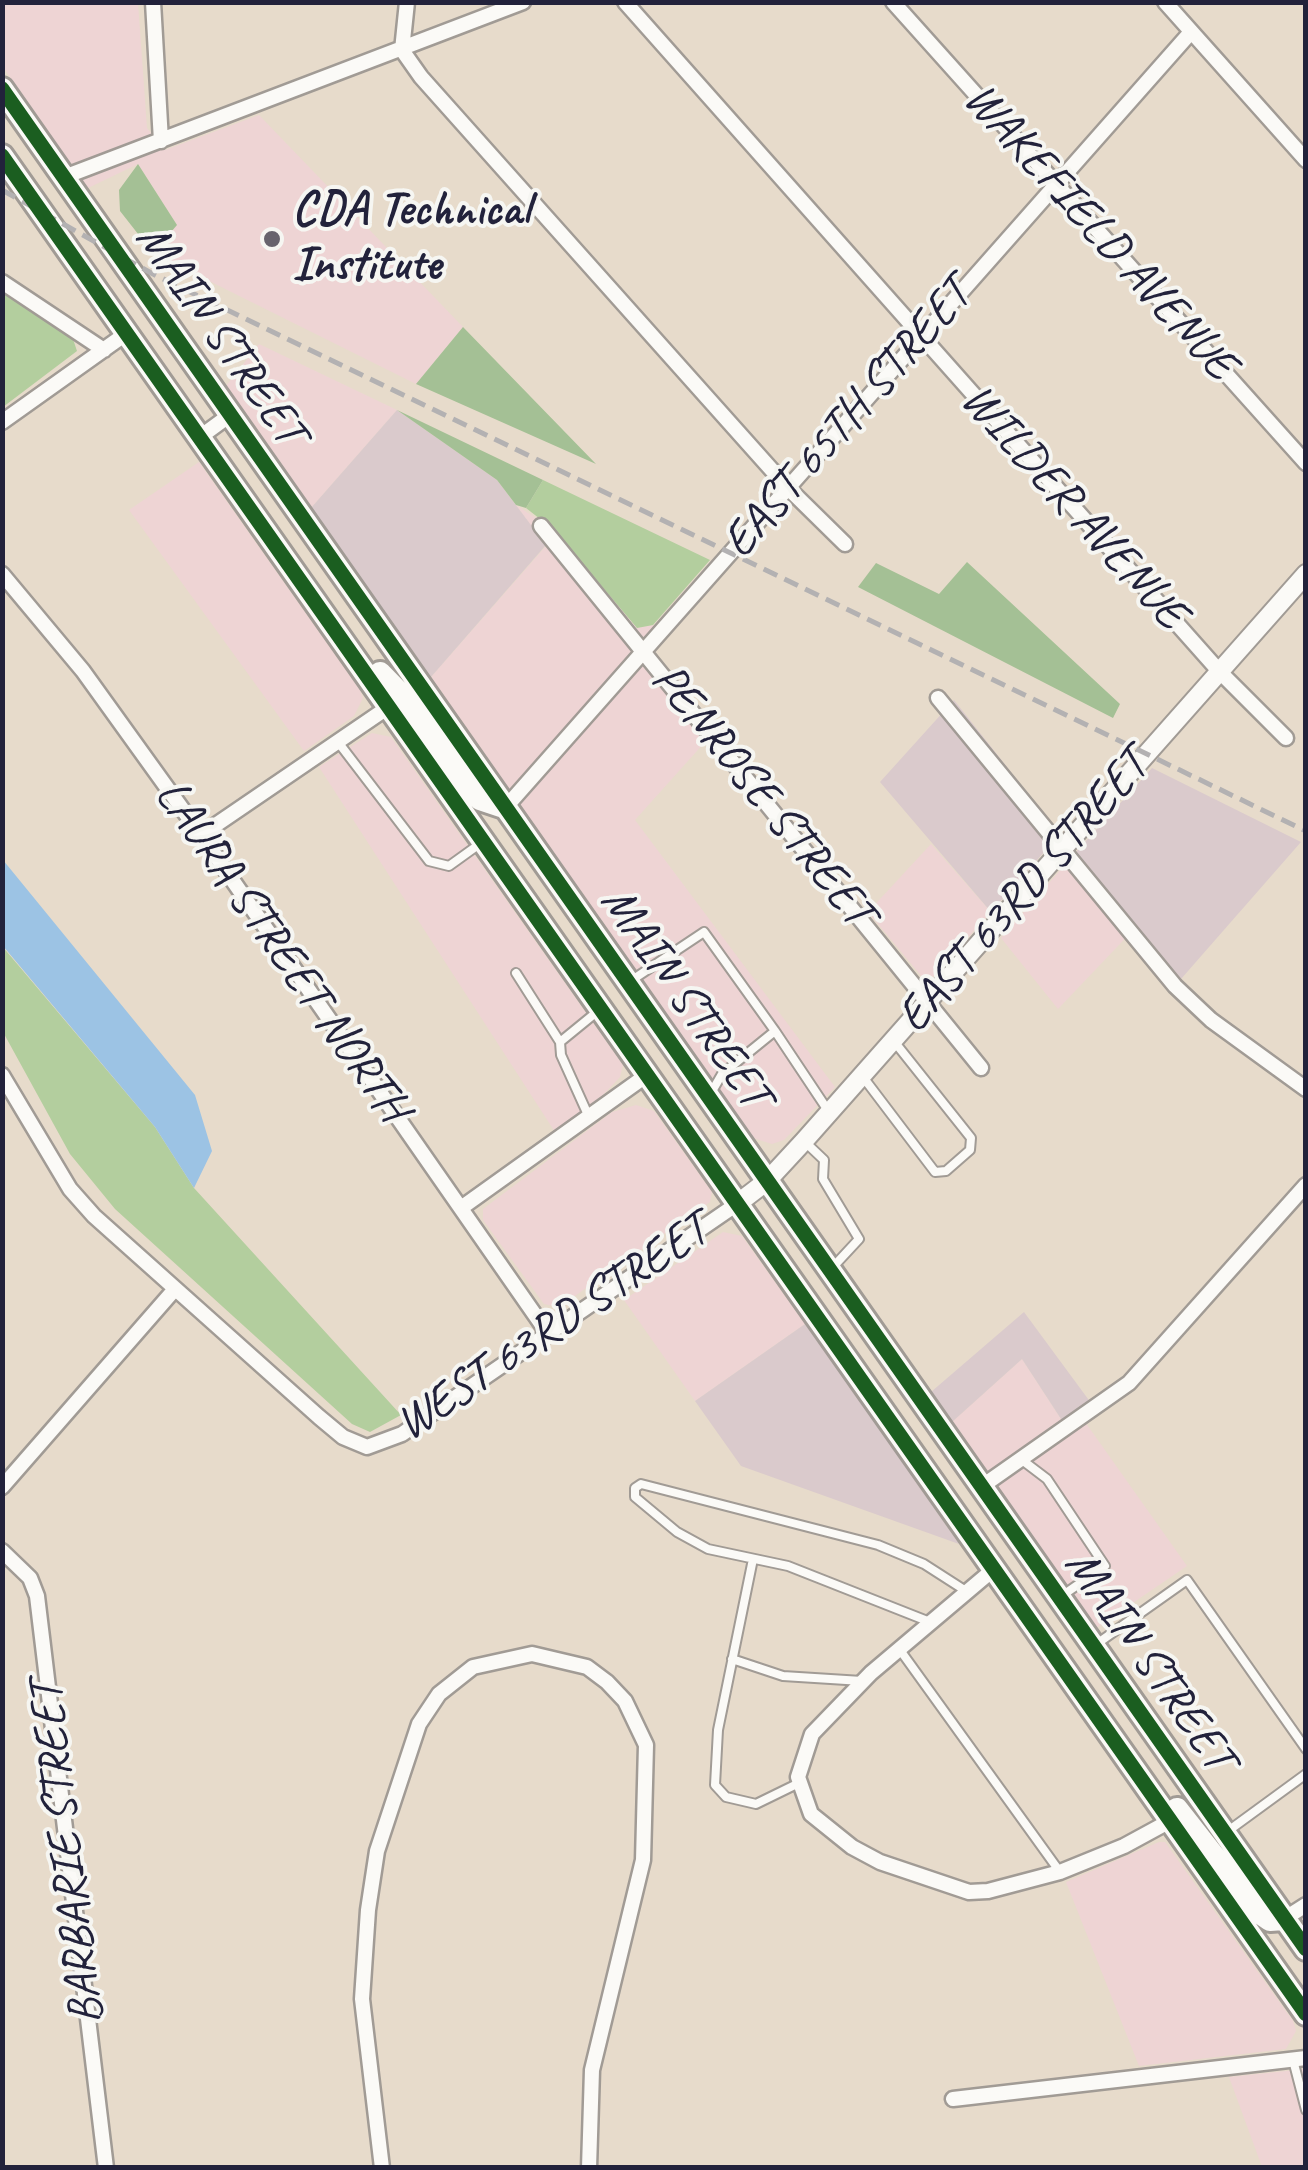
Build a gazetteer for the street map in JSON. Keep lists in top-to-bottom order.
{
  "streets": {
    "main road": ["MAIN STREET"],
    "street": [
      "WAKEFIELD AVENUE",
      "EAST 65TH STREET",
      "WILDER AVENUE",
      "PENROSE STREET",
      "EAST 63RD STREET",
      "LAURA STREET NORTH",
      "WEST 63RD STREET",
      "BARBARIE STREET"
    ]
  },
  "crossings": [
    ["WAKEFIELD AVENUE", "EAST 65TH STREET"],
    ["MAIN STREET", "EAST 65TH STREET"],
    ["MAIN STREET", "EAST 63RD STREET"],
    ["MAIN STREET", "WEST 63RD STREET"],
    ["EAST 65TH STREET", "WILDER AVENUE"],
    ["EAST 65TH STREET", "PENROSE STREET"],
    ["WILDER AVENUE", "EAST 63RD STREET"],
    ["PENROSE STREET", "EAST 63RD STREET"],
    ["EAST 63RD STREET", "WEST 63RD STREET"],
    ["LAURA STREET NORTH", "WEST 63RD STREET"]
  ],
  "places": ["CDA Technical Institute"]
}
